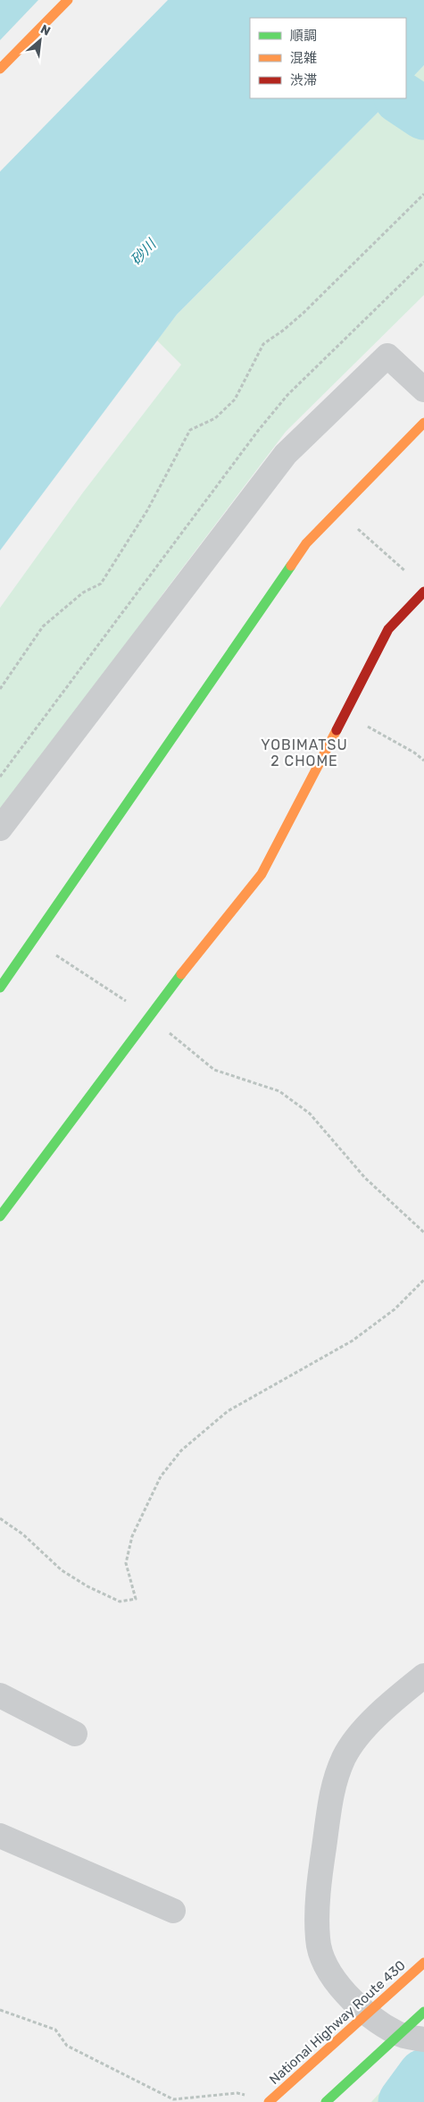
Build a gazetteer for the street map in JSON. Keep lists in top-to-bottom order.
{
  "streets": {
    "main road": ["National Highway Route 430"]
  },
  "districts": ["YOBIMATSU 2 CHOME"],
  "water": ["砂川"],
  "legend": ["順調", "混雑", "渋滞"],
  "north": "top right"
}
